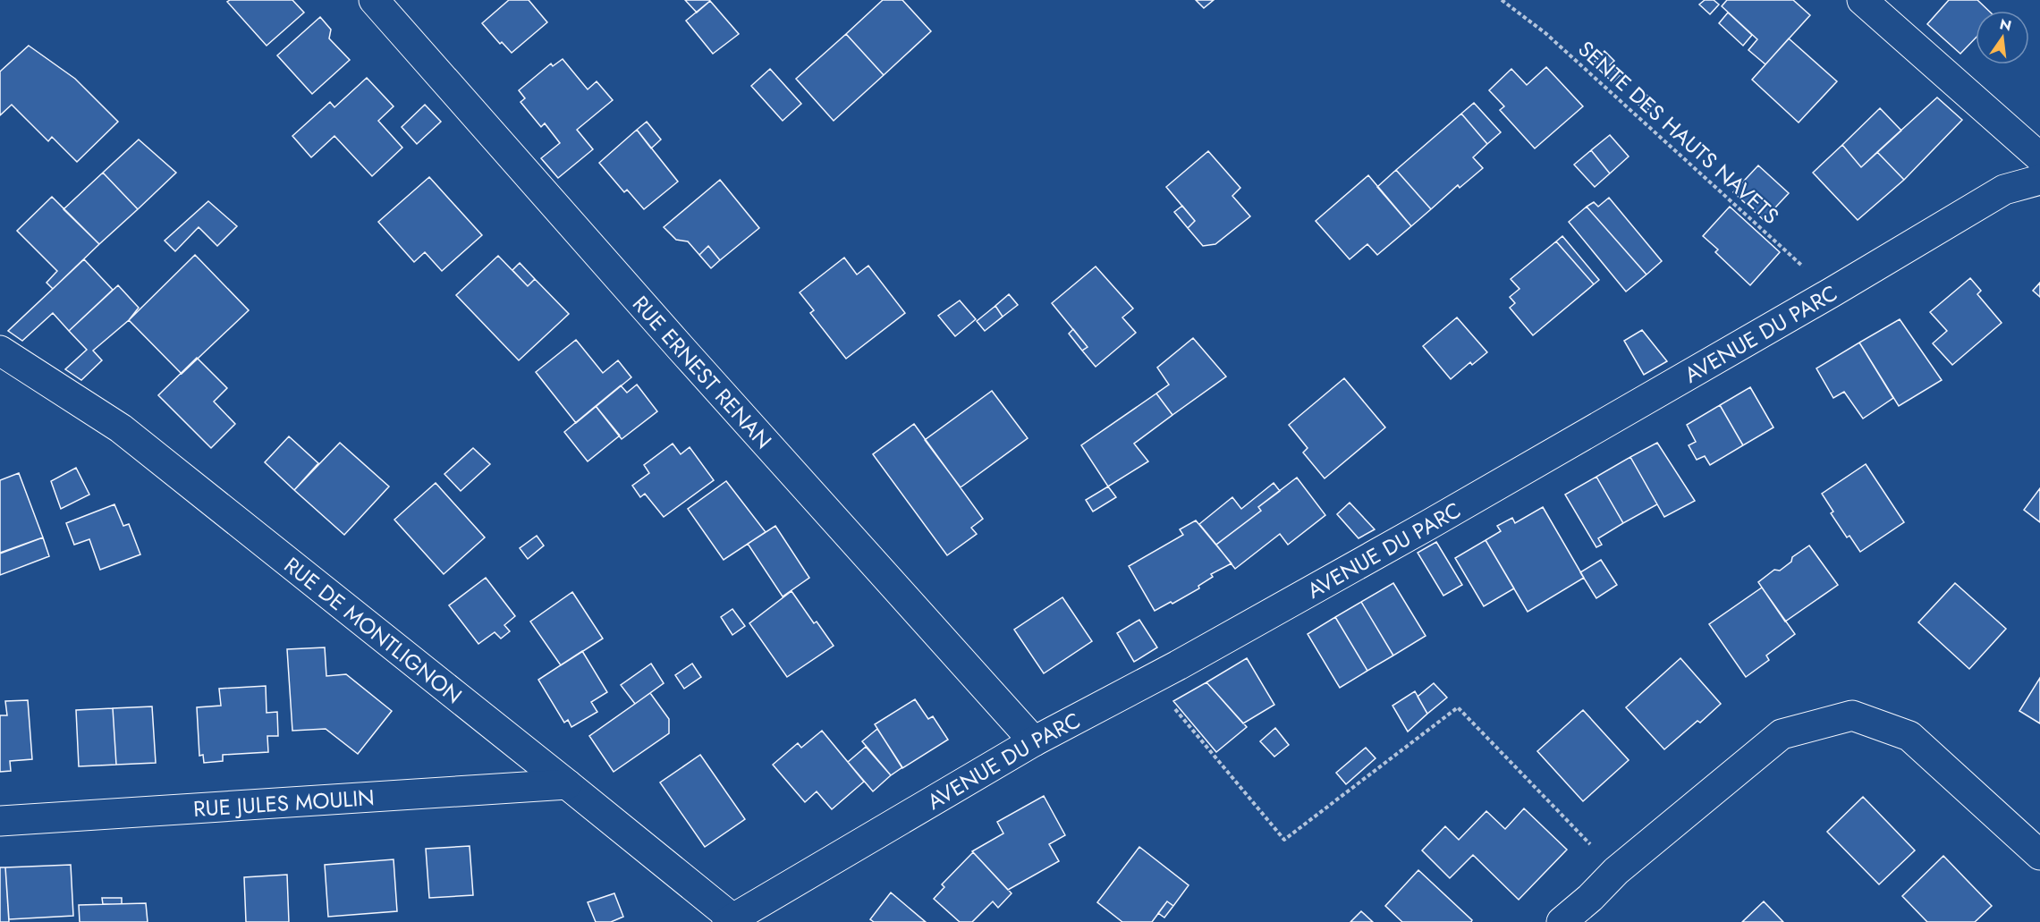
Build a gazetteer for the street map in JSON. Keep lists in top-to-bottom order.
{
  "streets": {
    "street": [
      "AVENUE DU PARC",
      "RUE ERNEST RENAN",
      "RUE DE MONTLIGNON",
      "RUE JULES MOULIN"
    ],
    "path": ["SENTE DES HAUTS NAVETS"]
  },
  "crossings": [
    ["SENTE DES HAUTS NAVETS", "AVENUE DU PARC"],
    ["AVENUE DU PARC", "RUE ERNEST RENAN"],
    ["AVENUE DU PARC", "RUE DE MONTLIGNON"],
    ["RUE DE MONTLIGNON", "RUE JULES MOULIN"]
  ],
  "north": "top"
}
